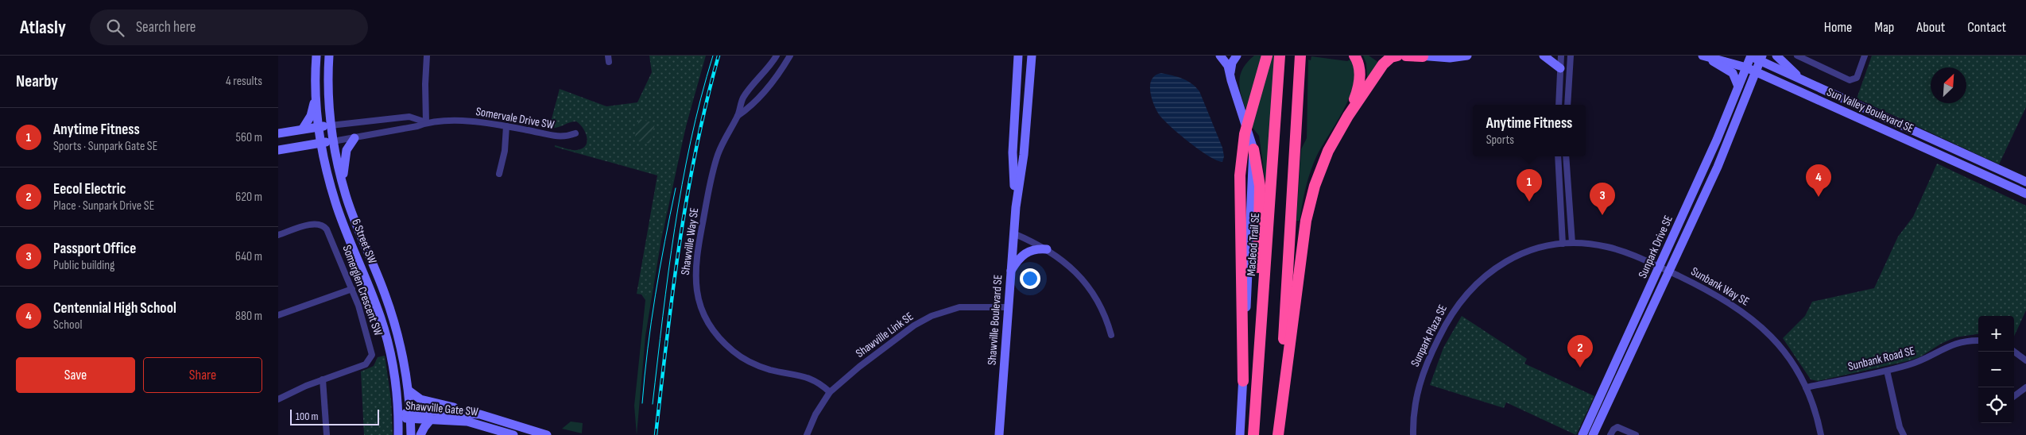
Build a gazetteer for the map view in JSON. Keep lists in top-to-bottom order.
{
  "streets": {
    "highway": ["Macleod Trail SE"],
    "main road": [
      "Sun Valley Boulevard SE",
      "6 Street SW",
      "Sunpark Drive SE",
      "Shawville Boulevard SE",
      "Shawville Gate SW"
    ],
    "street": [
      "Somervale Drive SW",
      "Shawville Way SE",
      "Sunbank Way SE",
      "Somerglen Crescent SW",
      "Shawville Link SE",
      "Sunpark Plaza SE",
      "Sunbank Road SE"
    ]
  },
  "crossings": [
    ["Sun Valley Boulevard SE", "Sunpark Drive SE"],
    ["Somervale Drive SW", "6 Street SW"],
    ["6 Street SW", "Shawville Gate SW"],
    ["Shawville Way SE", "Shawville Link SE"],
    ["Sunpark Drive SE", "Sunbank Way SE"],
    ["Sunpark Drive SE", "Sunpark Plaza SE"],
    ["Sunbank Way SE", "Sunpark Plaza SE"],
    ["Sunbank Way SE", "Sunbank Road SE"],
    ["Shawville Boulevard SE", "Shawville Link SE"]
  ],
  "scale_bar": "100 m",
  "north": "top right",
  "page": {
    "header": "Atlasly",
    "search": "Search here",
    "nav": [
      "Home",
      "Map",
      "About",
      "Contact"
    ],
    "heading": ["Nearby", "4 results"],
    "popup": ["Anytime Fitness", "Sports"],
    "list": [
      {
        "mark": "1",
        "name": "Anytime Fitness",
        "note": "Sports · Sunpark Gate SE",
        "value": "560 m"
      },
      {
        "mark": "2",
        "name": "Eecol Electric",
        "note": "Place · Sunpark Drive SE",
        "value": "620 m"
      },
      {
        "mark": "3",
        "name": "Passport Office",
        "note": "Public building",
        "value": "640 m"
      },
      {
        "mark": "4",
        "name": "Centennial High School",
        "note": "School",
        "value": "880 m"
      }
    ],
    "pins": [
      "4",
      "1",
      "3",
      "2"
    ],
    "map_buttons": ["+", "−"],
    "buttons": ["Save", "Share"],
    "scale": "100 m"
  }
}
